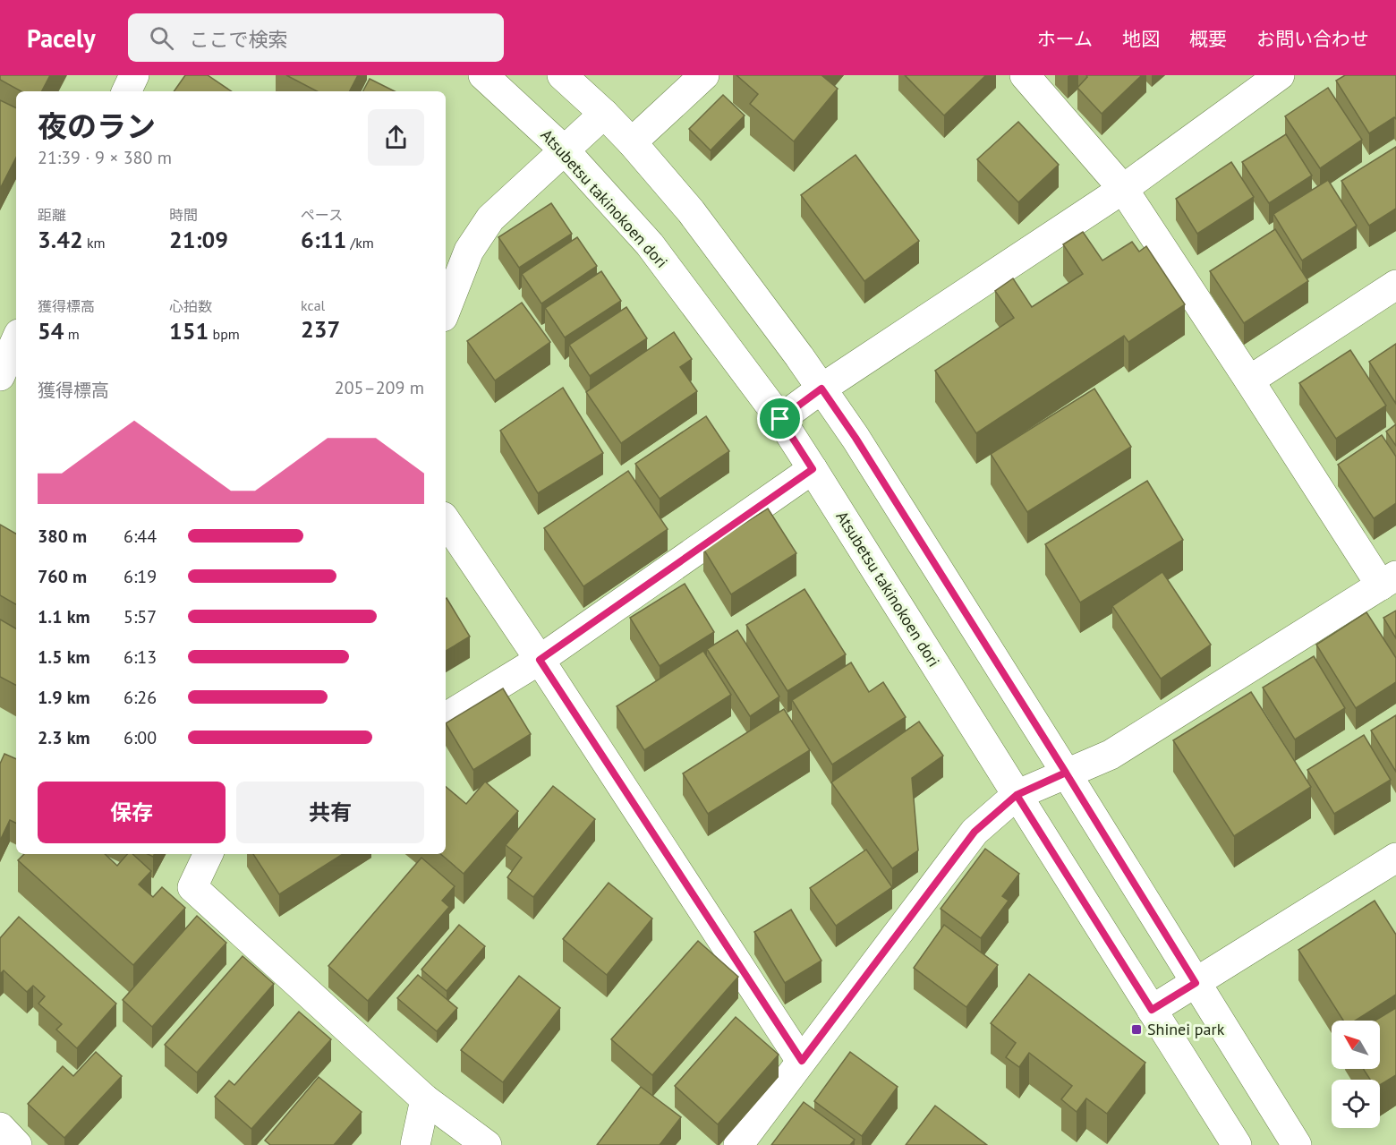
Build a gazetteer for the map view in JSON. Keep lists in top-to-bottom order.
{
  "streets": {
    "street": ["Atsubetsu takinokoen dori"]
  },
  "places": {
    "transit": ["Shinei park"]
  },
  "north": "top left",
  "page": {
    "header": "Pacely",
    "search": "ここで検索",
    "nav": [
      "ホーム",
      "地図",
      "概要",
      "お問い合わせ"
    ],
    "heading": ["夜のラン", "21:39 · 9 × 380 m"],
    "stats": [
      ["距離", "3.42 km"],
      ["時間", "21:09"],
      ["ペース", "6:11 /km"],
      ["獲得標高", "54 m"],
      ["心拍数", "151 bpm"],
      ["kcal", "237"]
    ],
    "chart": ["獲得標高", "205–209 m"],
    "list": [
      {
        "name": "380 m",
        "note": "6:44"
      },
      {
        "name": "760 m",
        "note": "6:19"
      },
      {
        "name": "1.1 km",
        "note": "5:57"
      },
      {
        "name": "1.5 km",
        "note": "6:13"
      },
      {
        "name": "1.9 km",
        "note": "6:26"
      },
      {
        "name": "2.3 km",
        "note": "6:00"
      }
    ],
    "buttons": ["保存", "共有"]
  }
}
